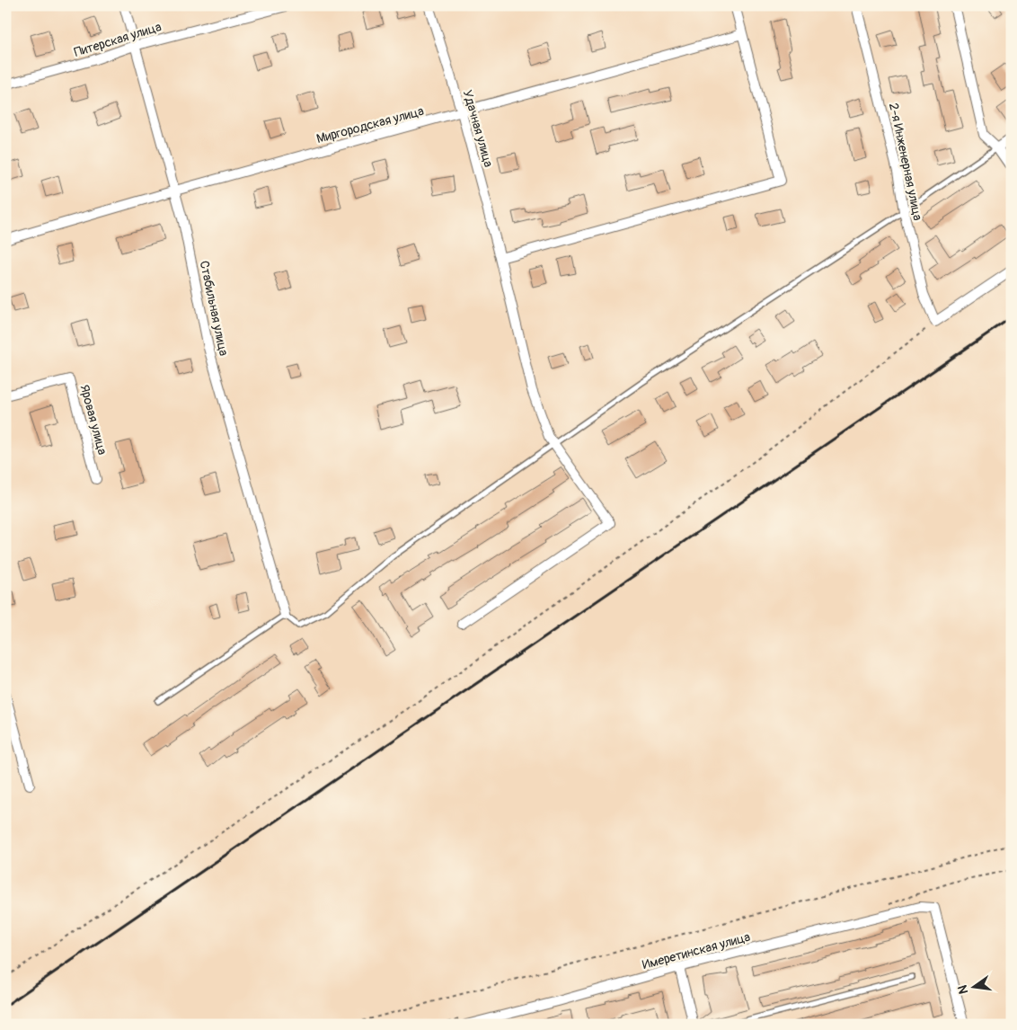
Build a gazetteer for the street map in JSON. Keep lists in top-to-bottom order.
{
  "streets": {
    "street": [
      "Питерская улица",
      "Миргородская улица",
      "Удачная улица",
      "2-я Инженерная улица",
      "Стабильная улица",
      "Яровая улица",
      "Имеретинская улица"
    ]
  },
  "crossings": [
    ["Питерская улица", "Стабильная улица"],
    ["Миргородская улица", "Удачная улица"],
    ["Миргородская улица", "Стабильная улица"]
  ],
  "north": "left"
}
